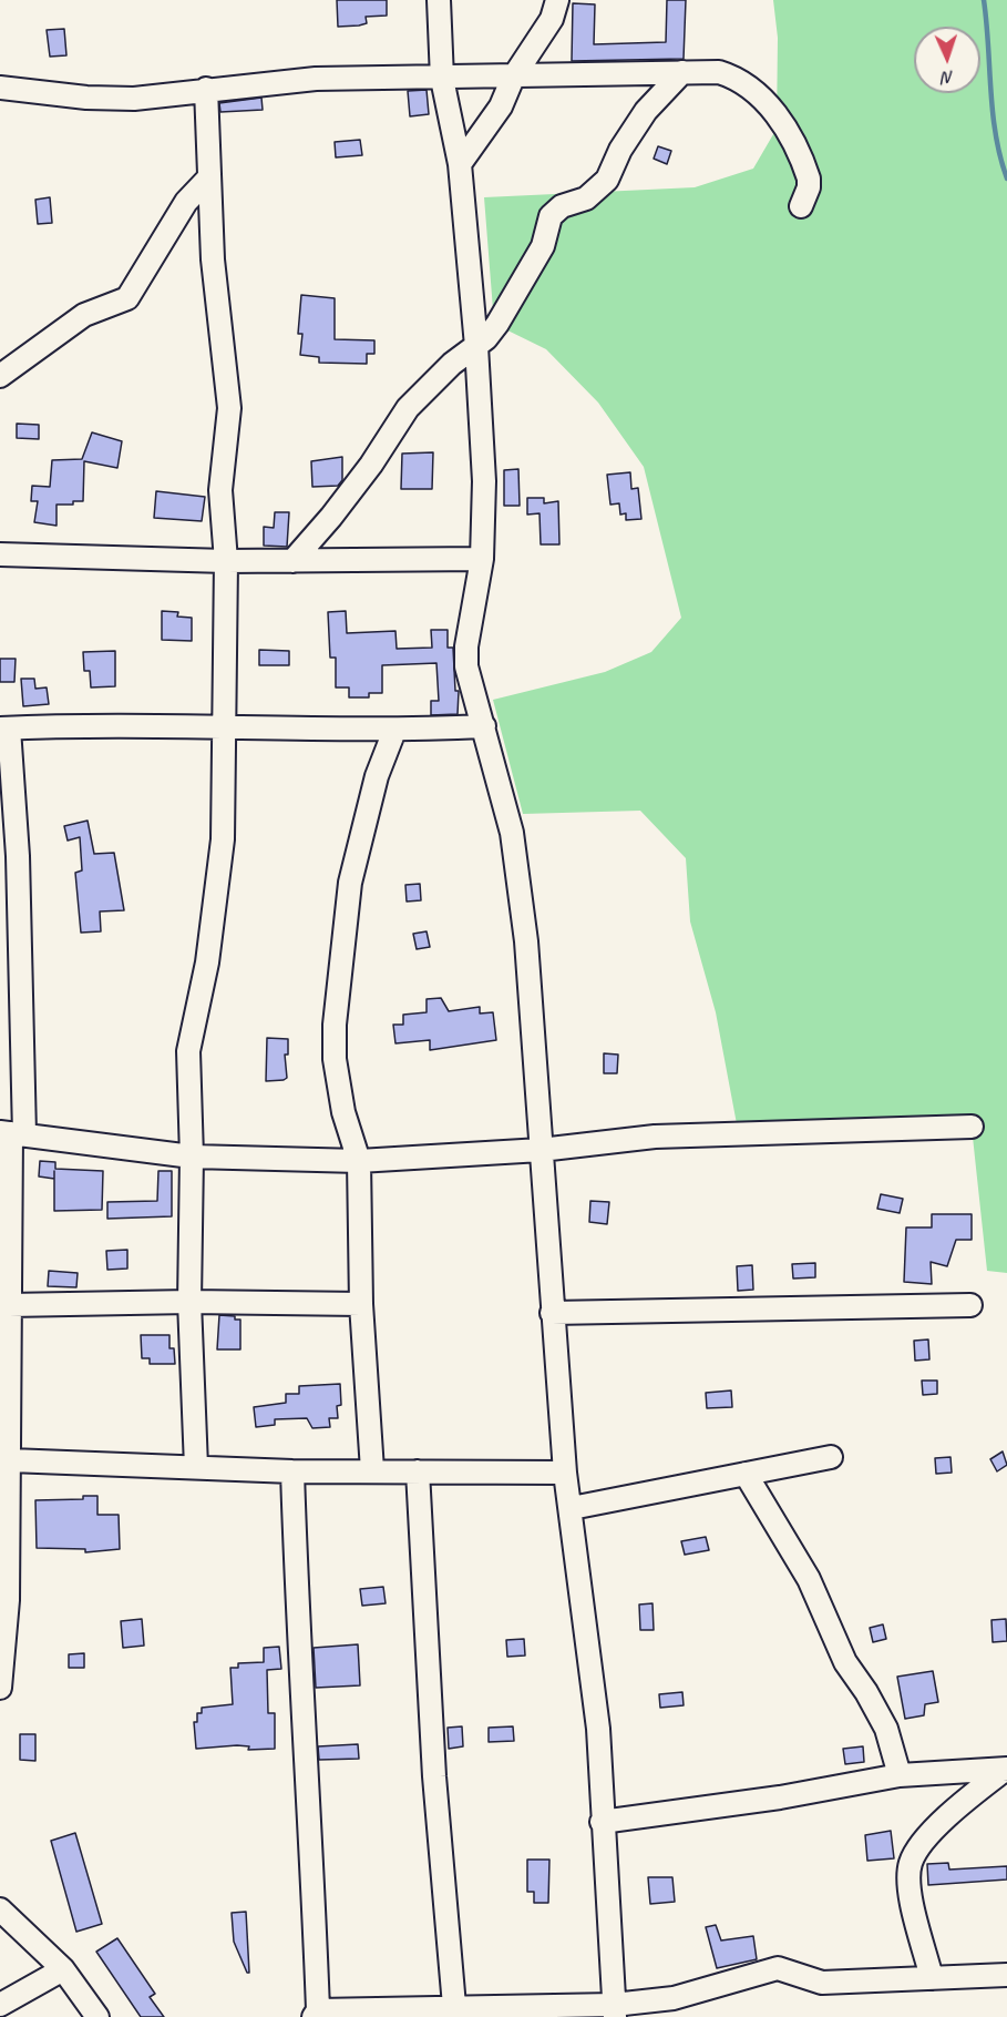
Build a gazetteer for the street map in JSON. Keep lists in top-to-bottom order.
{
  "north": "bottom"
}
